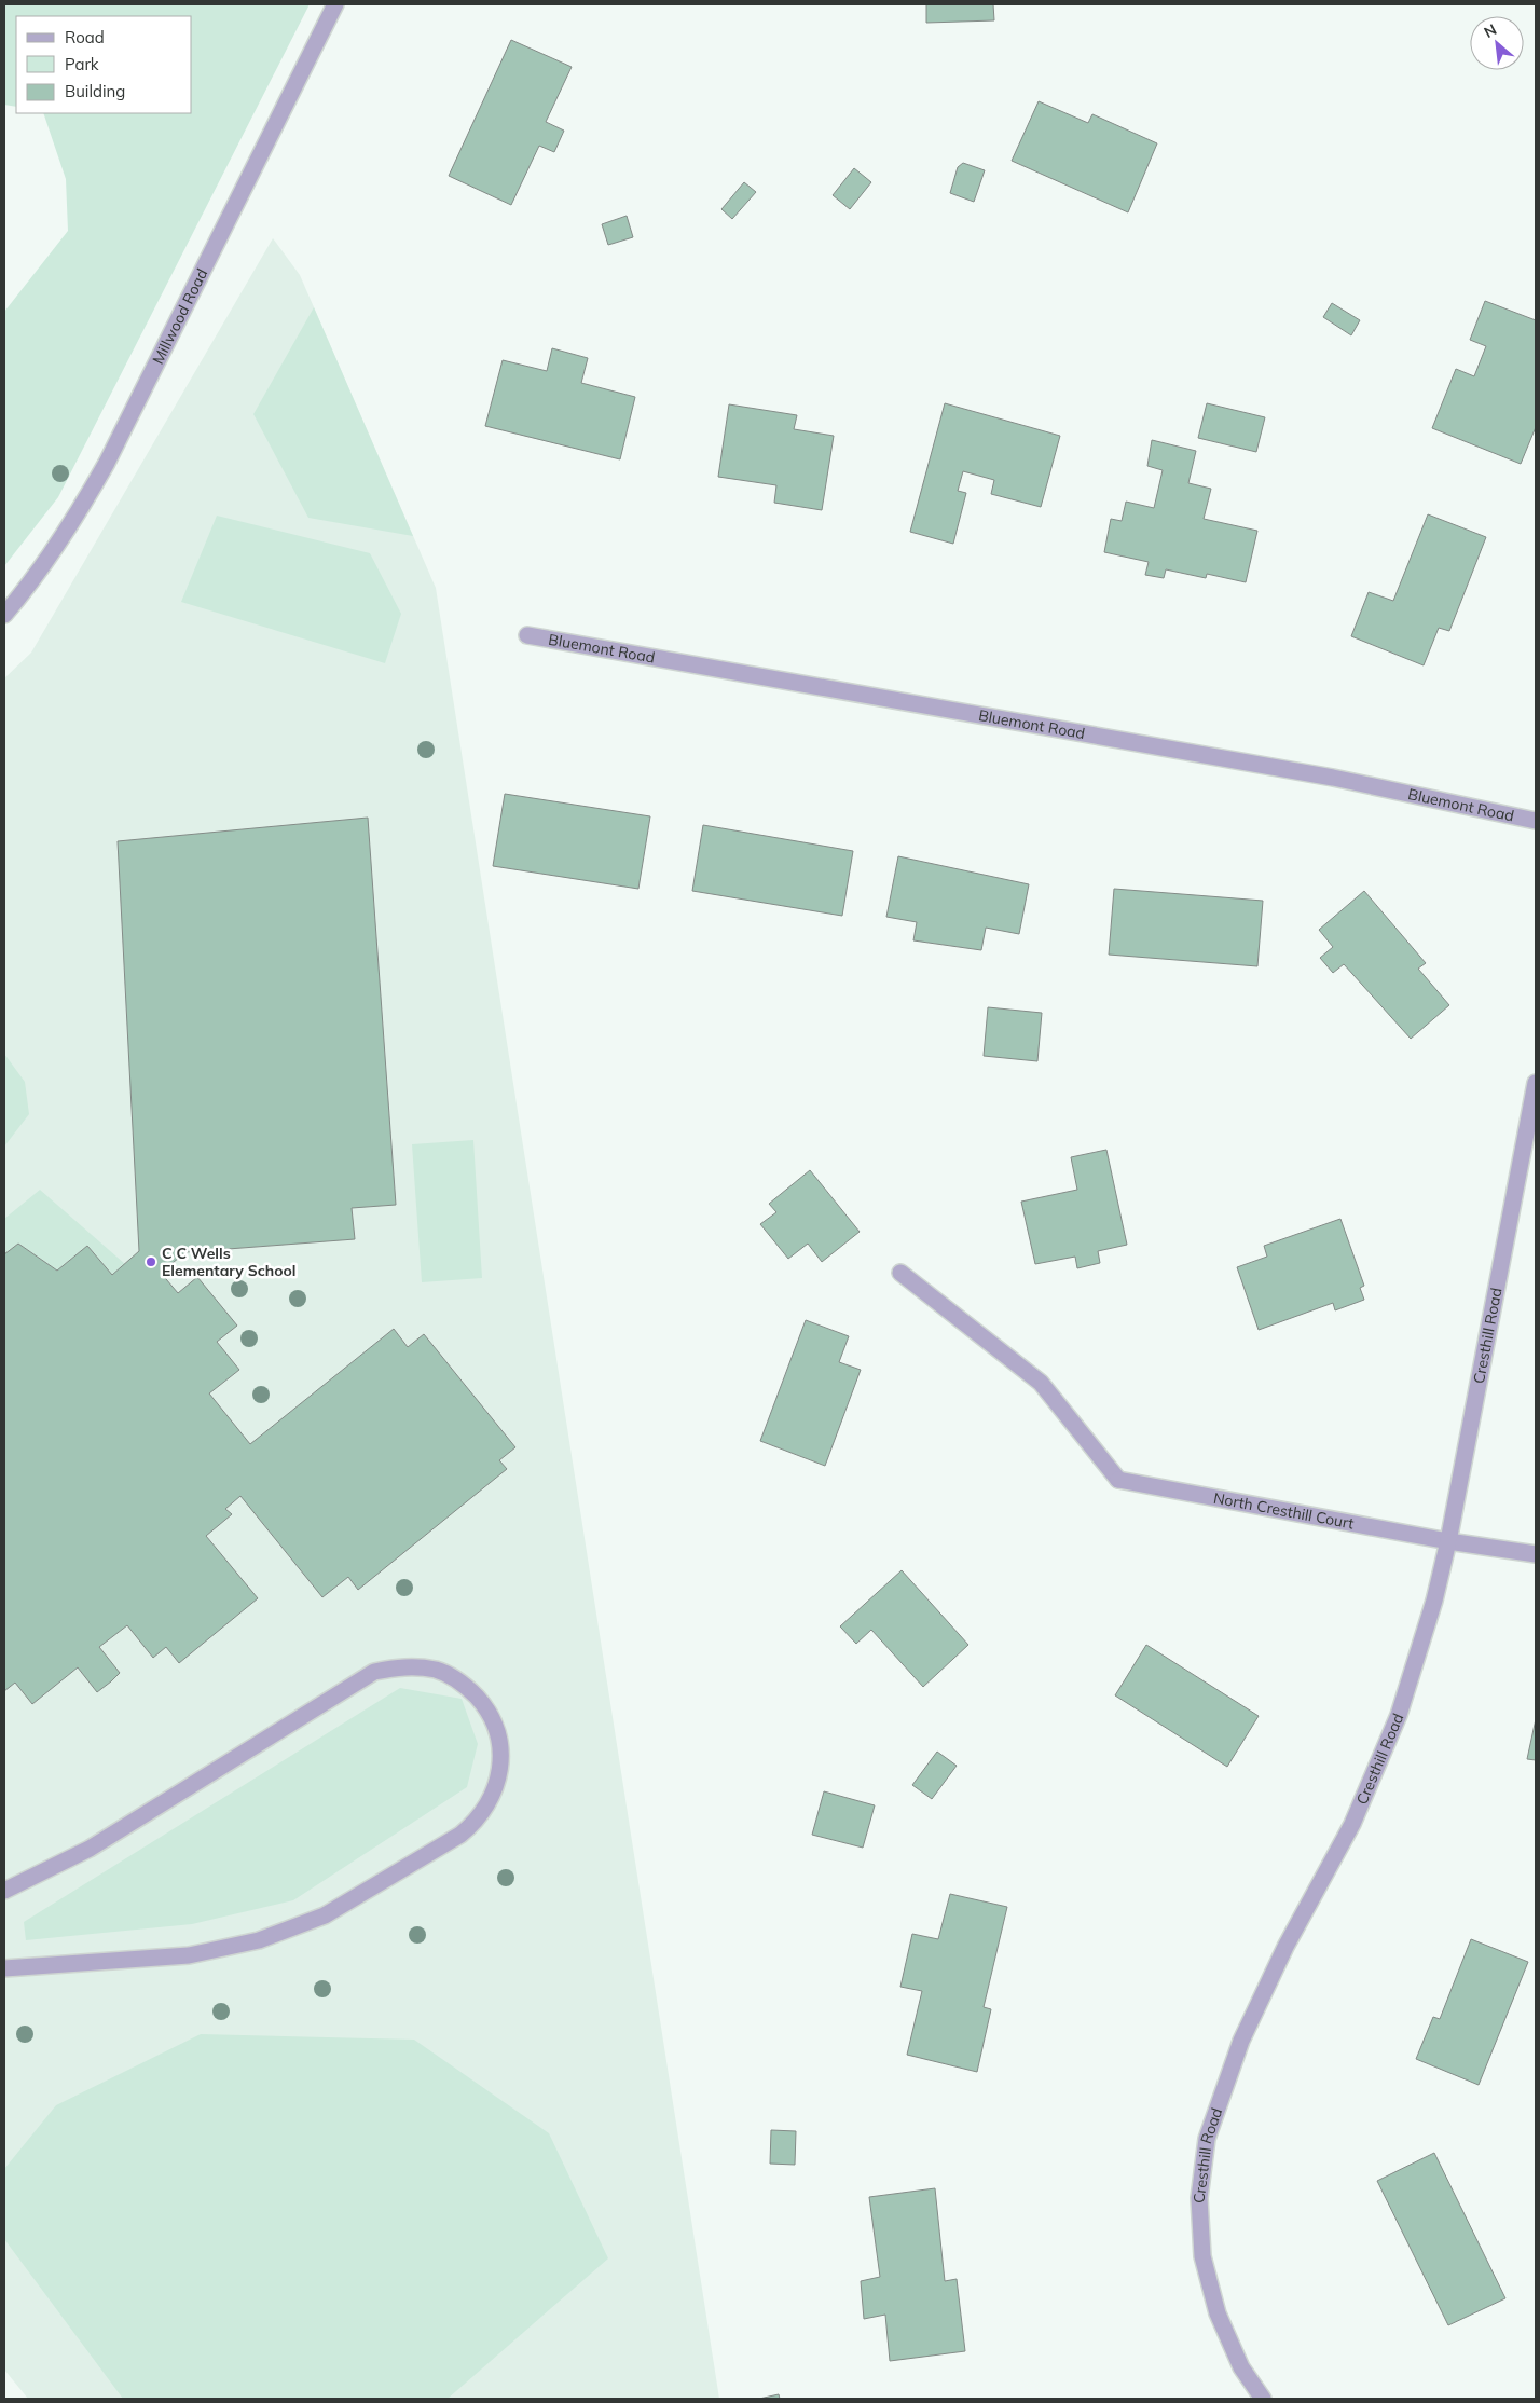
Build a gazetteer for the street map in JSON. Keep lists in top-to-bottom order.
{
  "streets": {
    "street": [
      "Millwood Road",
      "Bluemont Road",
      "Cresthill Road",
      "North Cresthill Court"
    ]
  },
  "crossings": [
    ["Cresthill Road", "North Cresthill Court"]
  ],
  "places": ["C C Wells Elementary School"],
  "legend": ["Road", "Park", "Building"],
  "north": "top left"
}
